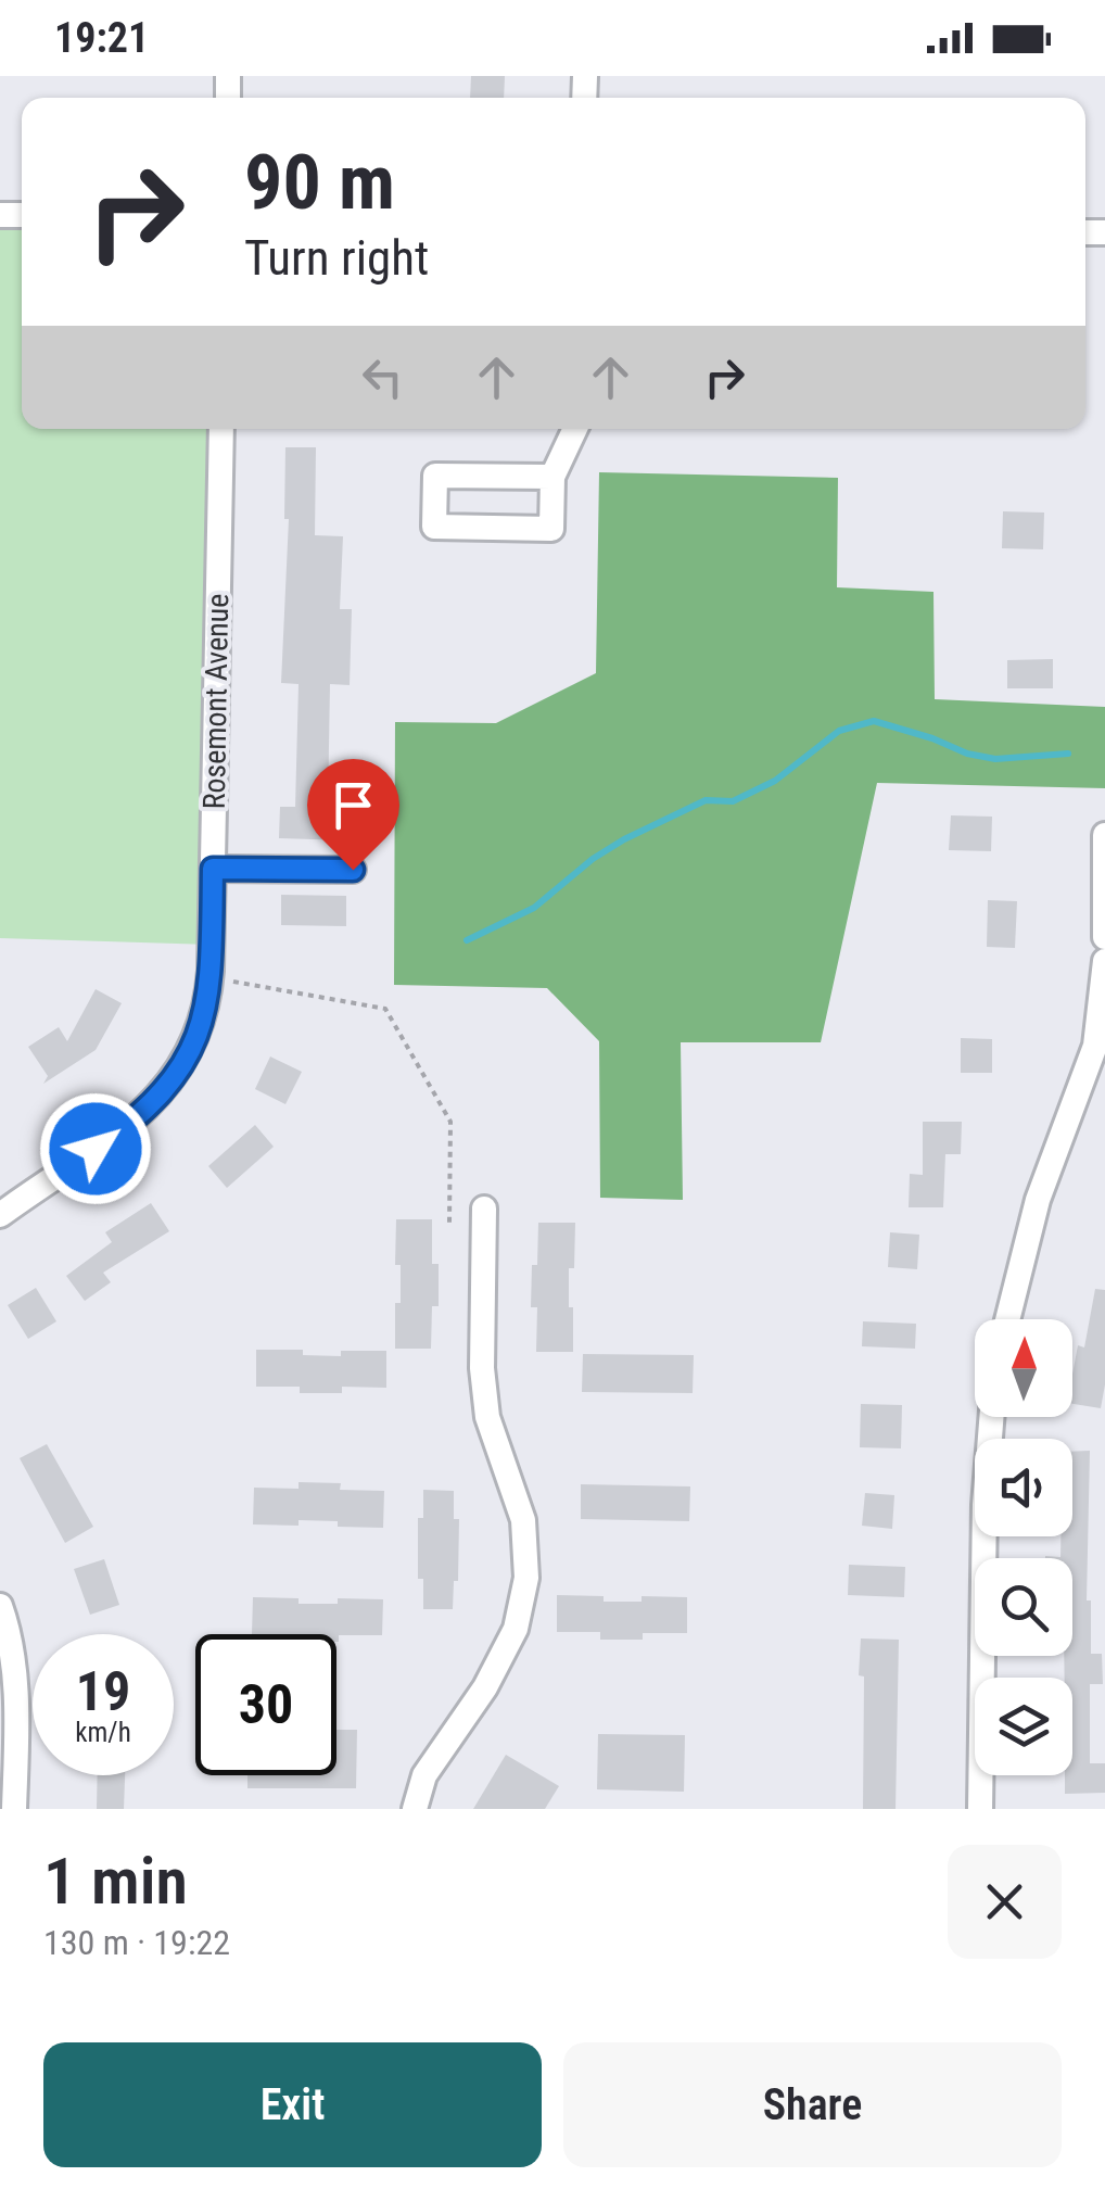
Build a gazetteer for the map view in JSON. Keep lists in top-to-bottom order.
{
  "streets": {
    "street": ["Rosemont Avenue"]
  },
  "north": "top",
  "page": {
    "status": "19:21",
    "turn": ["90 m", "Turn right"],
    "speed": "19 km/h",
    "limit": "30",
    "heading": ["1 min", "130 m · 19:22"],
    "buttons": ["Exit", "Share"]
  }
}
